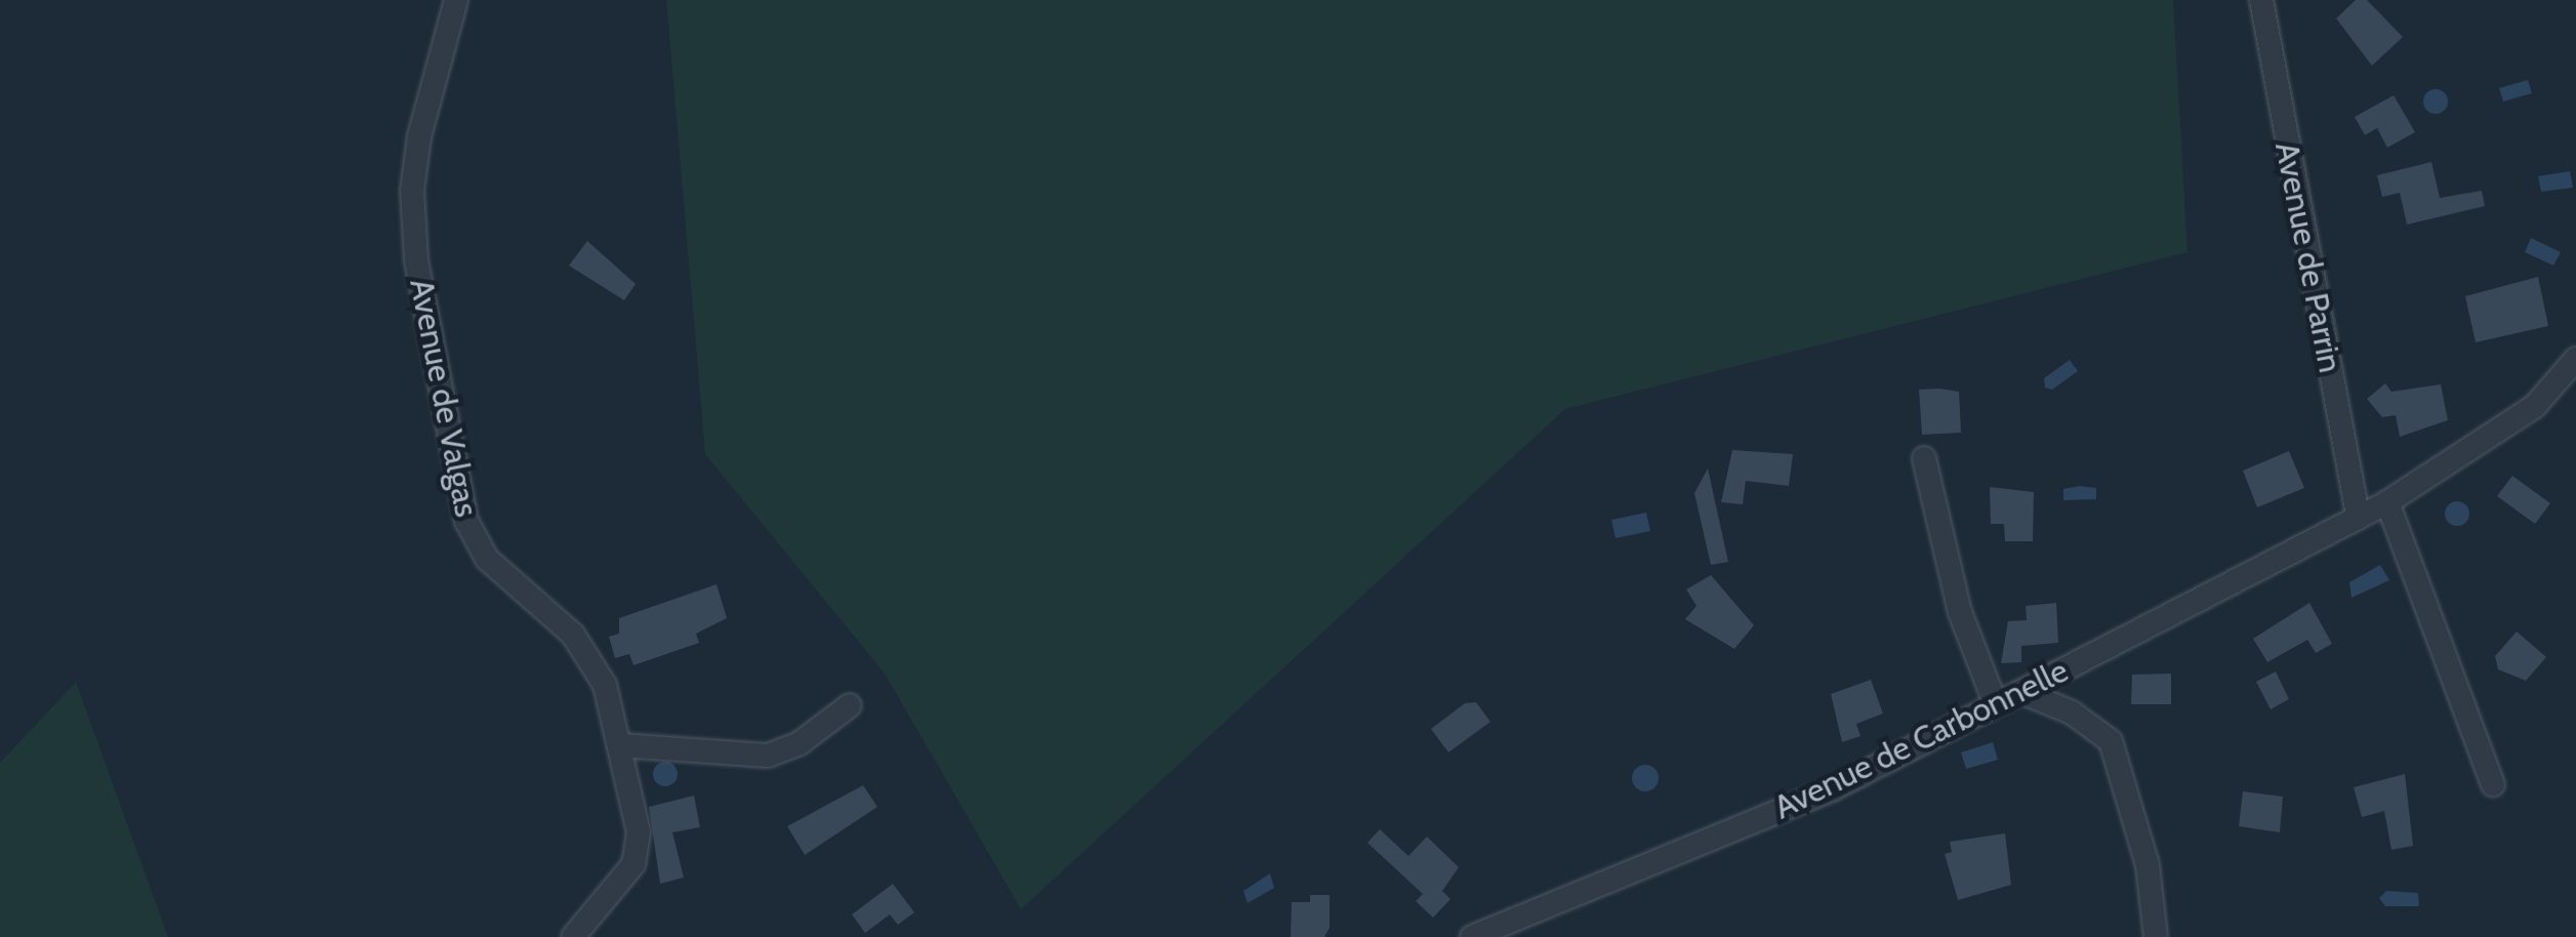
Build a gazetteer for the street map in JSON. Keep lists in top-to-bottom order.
{
  "streets": {
    "street": ["Avenue de Parrin", "Avenue de Valgas", "Avenue de Carbonnelle"]
  },
  "crossings": [
    ["Avenue de Parrin", "Avenue de Carbonnelle"]
  ]
}
